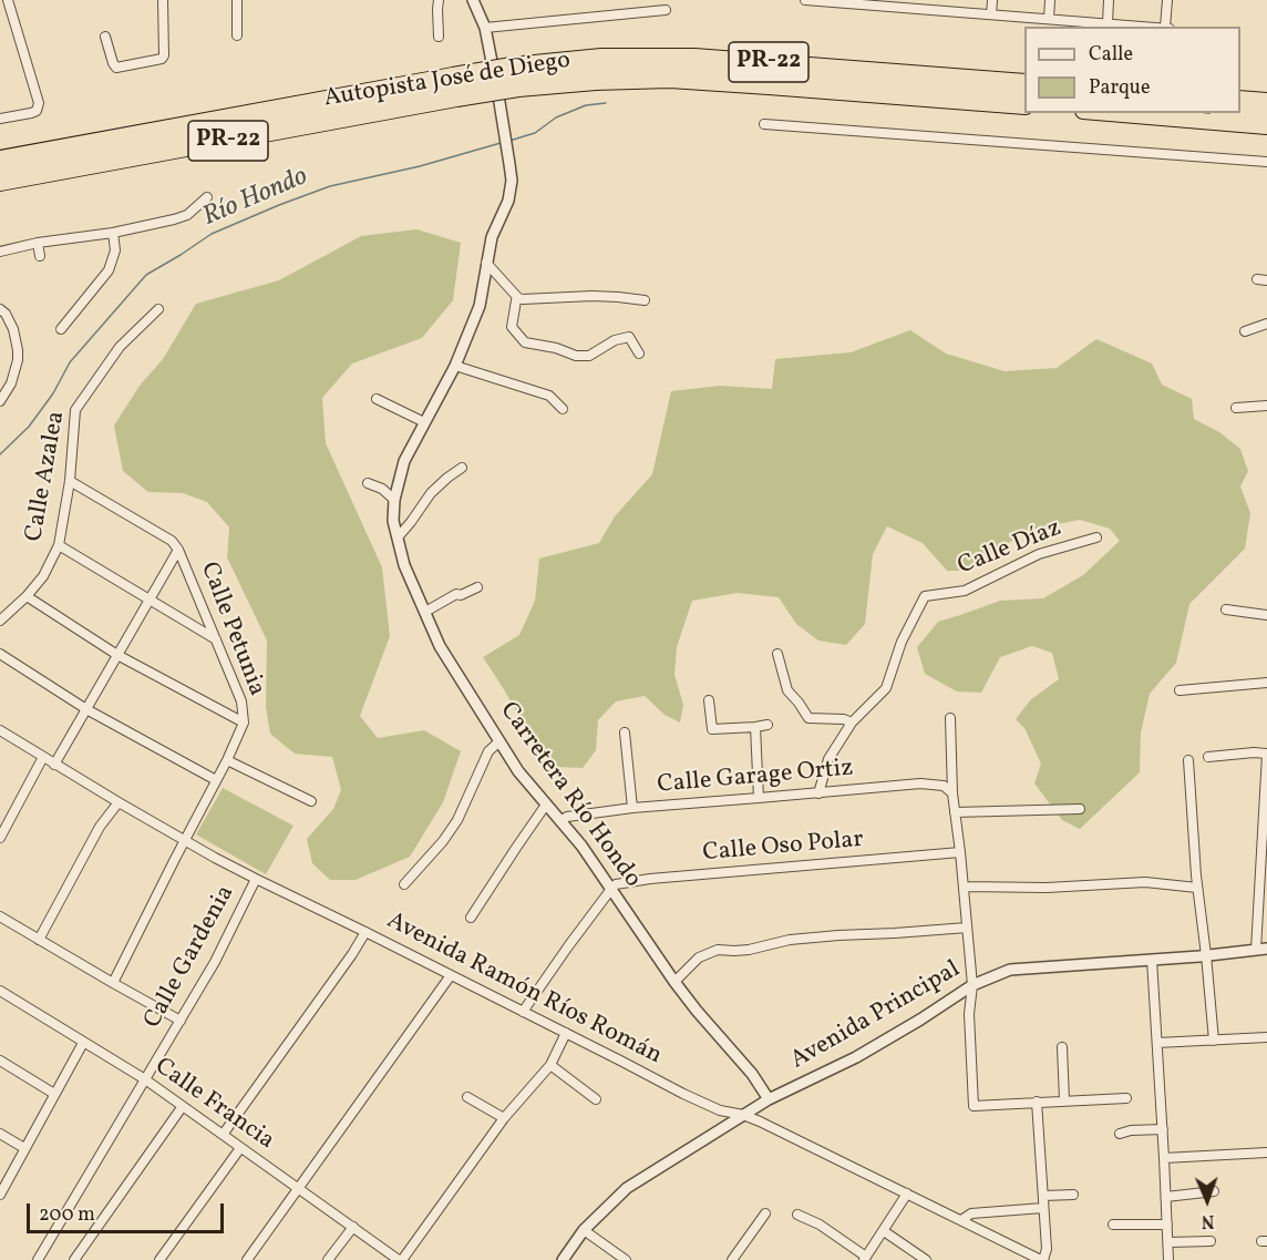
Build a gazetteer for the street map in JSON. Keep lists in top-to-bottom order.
{
  "streets": {
    "highway": ["PR-22", "Autopista José de Diego"],
    "street": [
      "Calle Azalea",
      "Calle Díaz",
      "Calle Petunia",
      "Calle Garage Ortiz",
      "Carretera Río Hondo",
      "Calle Oso Polar",
      "Calle Gardenia",
      "Avenida Ramón Ríos Román",
      "Avenida Principal",
      "Calle Francia"
    ]
  },
  "crossings": [
    ["Calle Azalea", "Calle Petunia"],
    ["Calle Díaz", "Calle Garage Ortiz"],
    ["Calle Petunia", "Avenida Ramón Ríos Román"],
    ["Calle Garage Ortiz", "Carretera Río Hondo"],
    ["Carretera Río Hondo", "Calle Oso Polar"],
    ["Carretera Río Hondo", "Avenida Principal"],
    ["Calle Gardenia", "Avenida Ramón Ríos Román"],
    ["Calle Gardenia", "Calle Francia"],
    ["Avenida Ramón Ríos Román", "Avenida Principal"]
  ],
  "water": ["Río Hondo"],
  "legend": ["Calle", "Parque"],
  "scale_bar": "200 m",
  "north": "bottom"
}
